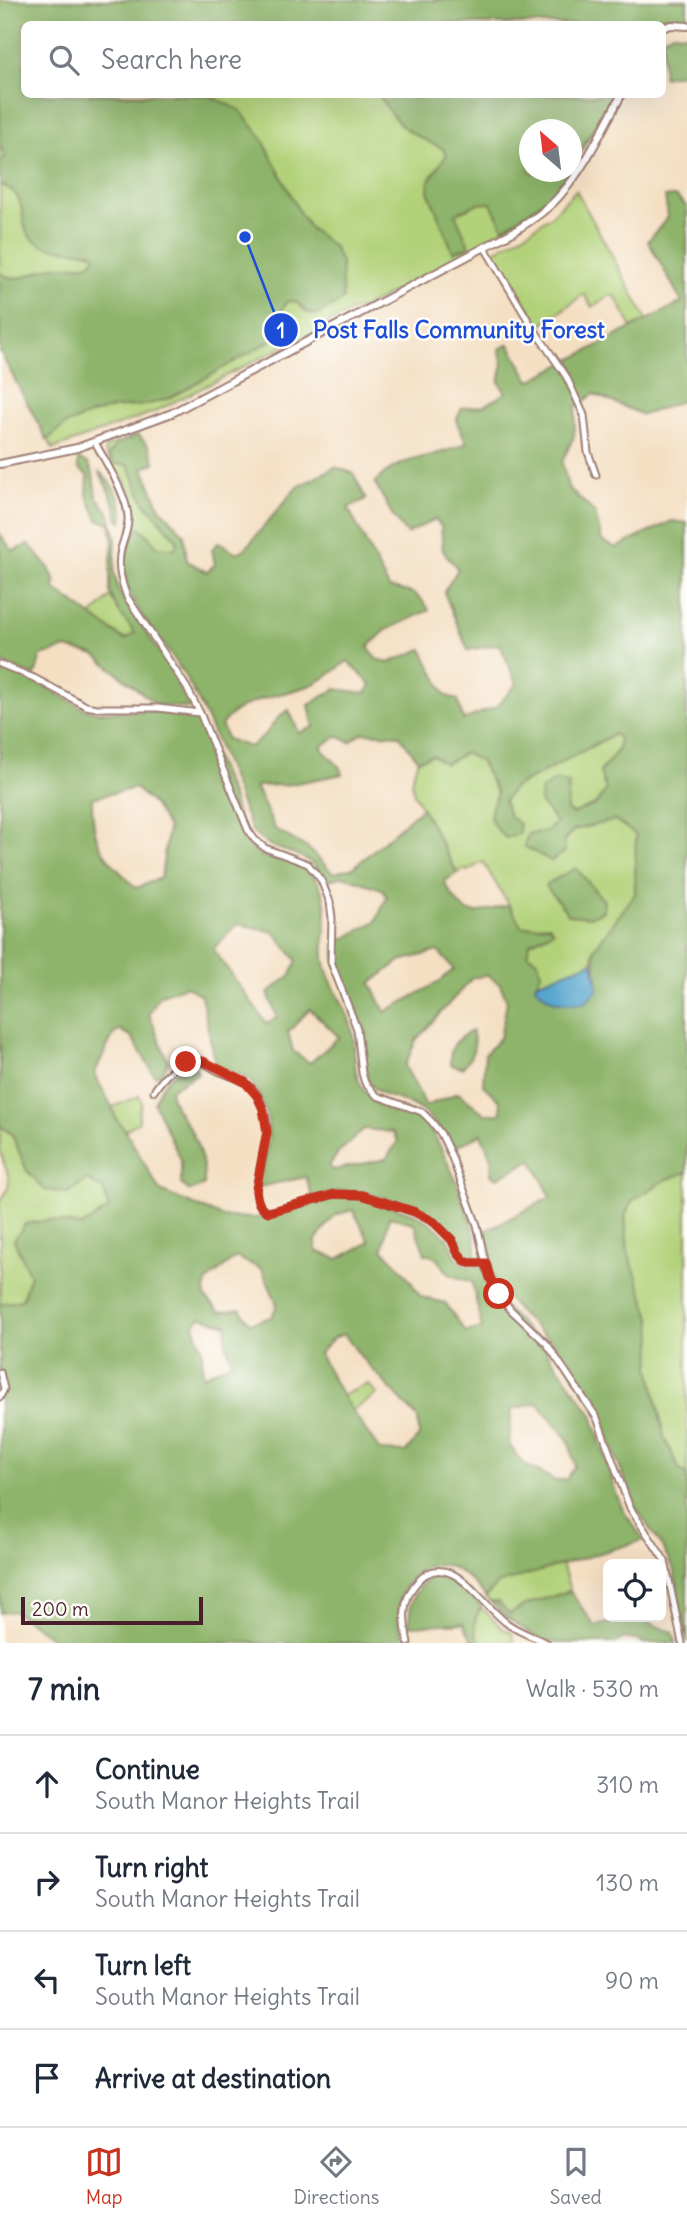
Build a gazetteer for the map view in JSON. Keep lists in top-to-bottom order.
{
  "places": ["Post Falls Community Forest"],
  "scale_bar": "200 m",
  "north": "top left",
  "page": {
    "search": "Search here",
    "scale": "200 m",
    "heading": ["7 min", "Walk · 530 m"],
    "list": [
      ["Continue", "South Manor Heights Trail", "310 m"],
      ["Turn right", "South Manor Heights Trail", "130 m"],
      ["Turn left", "South Manor Heights Trail", "90 m"],
      "Arrive at destination"
    ],
    "nav": ["Map", "Directions", "Saved"]
  }
}
